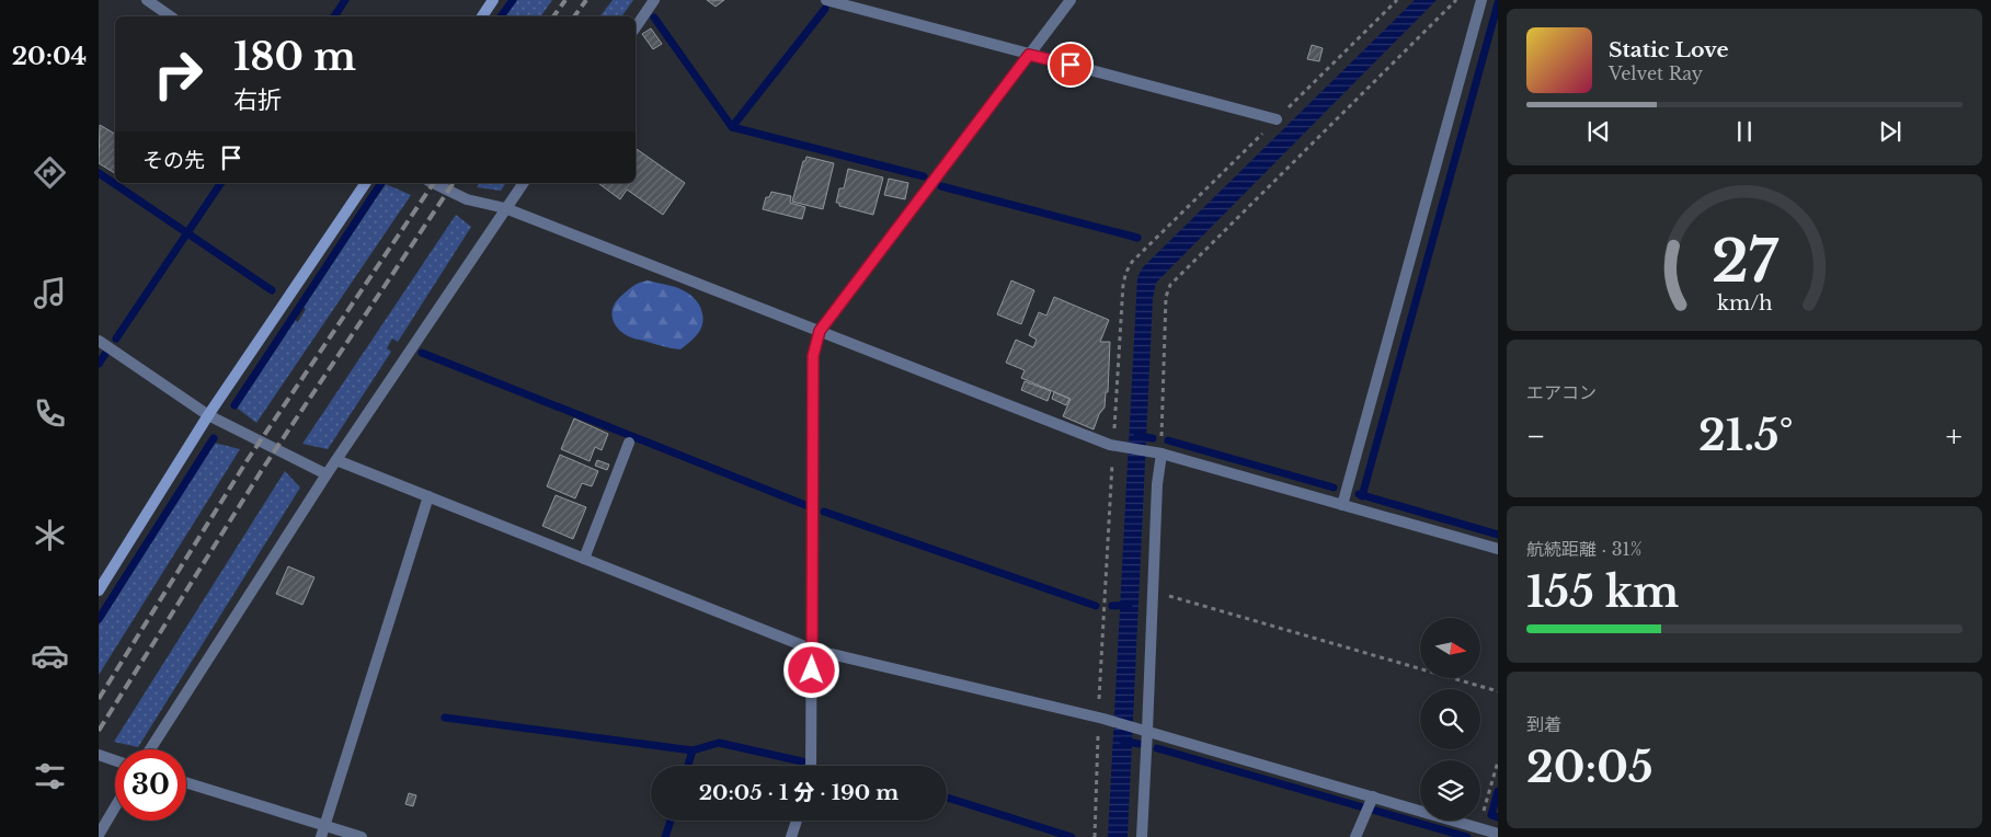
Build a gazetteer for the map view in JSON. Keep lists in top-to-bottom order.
{
  "north": "right",
  "page": {
    "tabs": "20:04",
    "turn": ["180 m", "右折"],
    "song": ["Static Love", "Velvet Ray"],
    "then": "その先",
    "tile": [
      "エアコン",
      ["航続距離 · 31%", "155 km"],
      ["到着", "20:05"]
    ],
    "heat": ["−", "21.5°", "+"],
    "limit": "30",
    "trip": "20:05 · 1 分 · 190 m",
    "gauge": ["27", "km/h"]
  }
}
